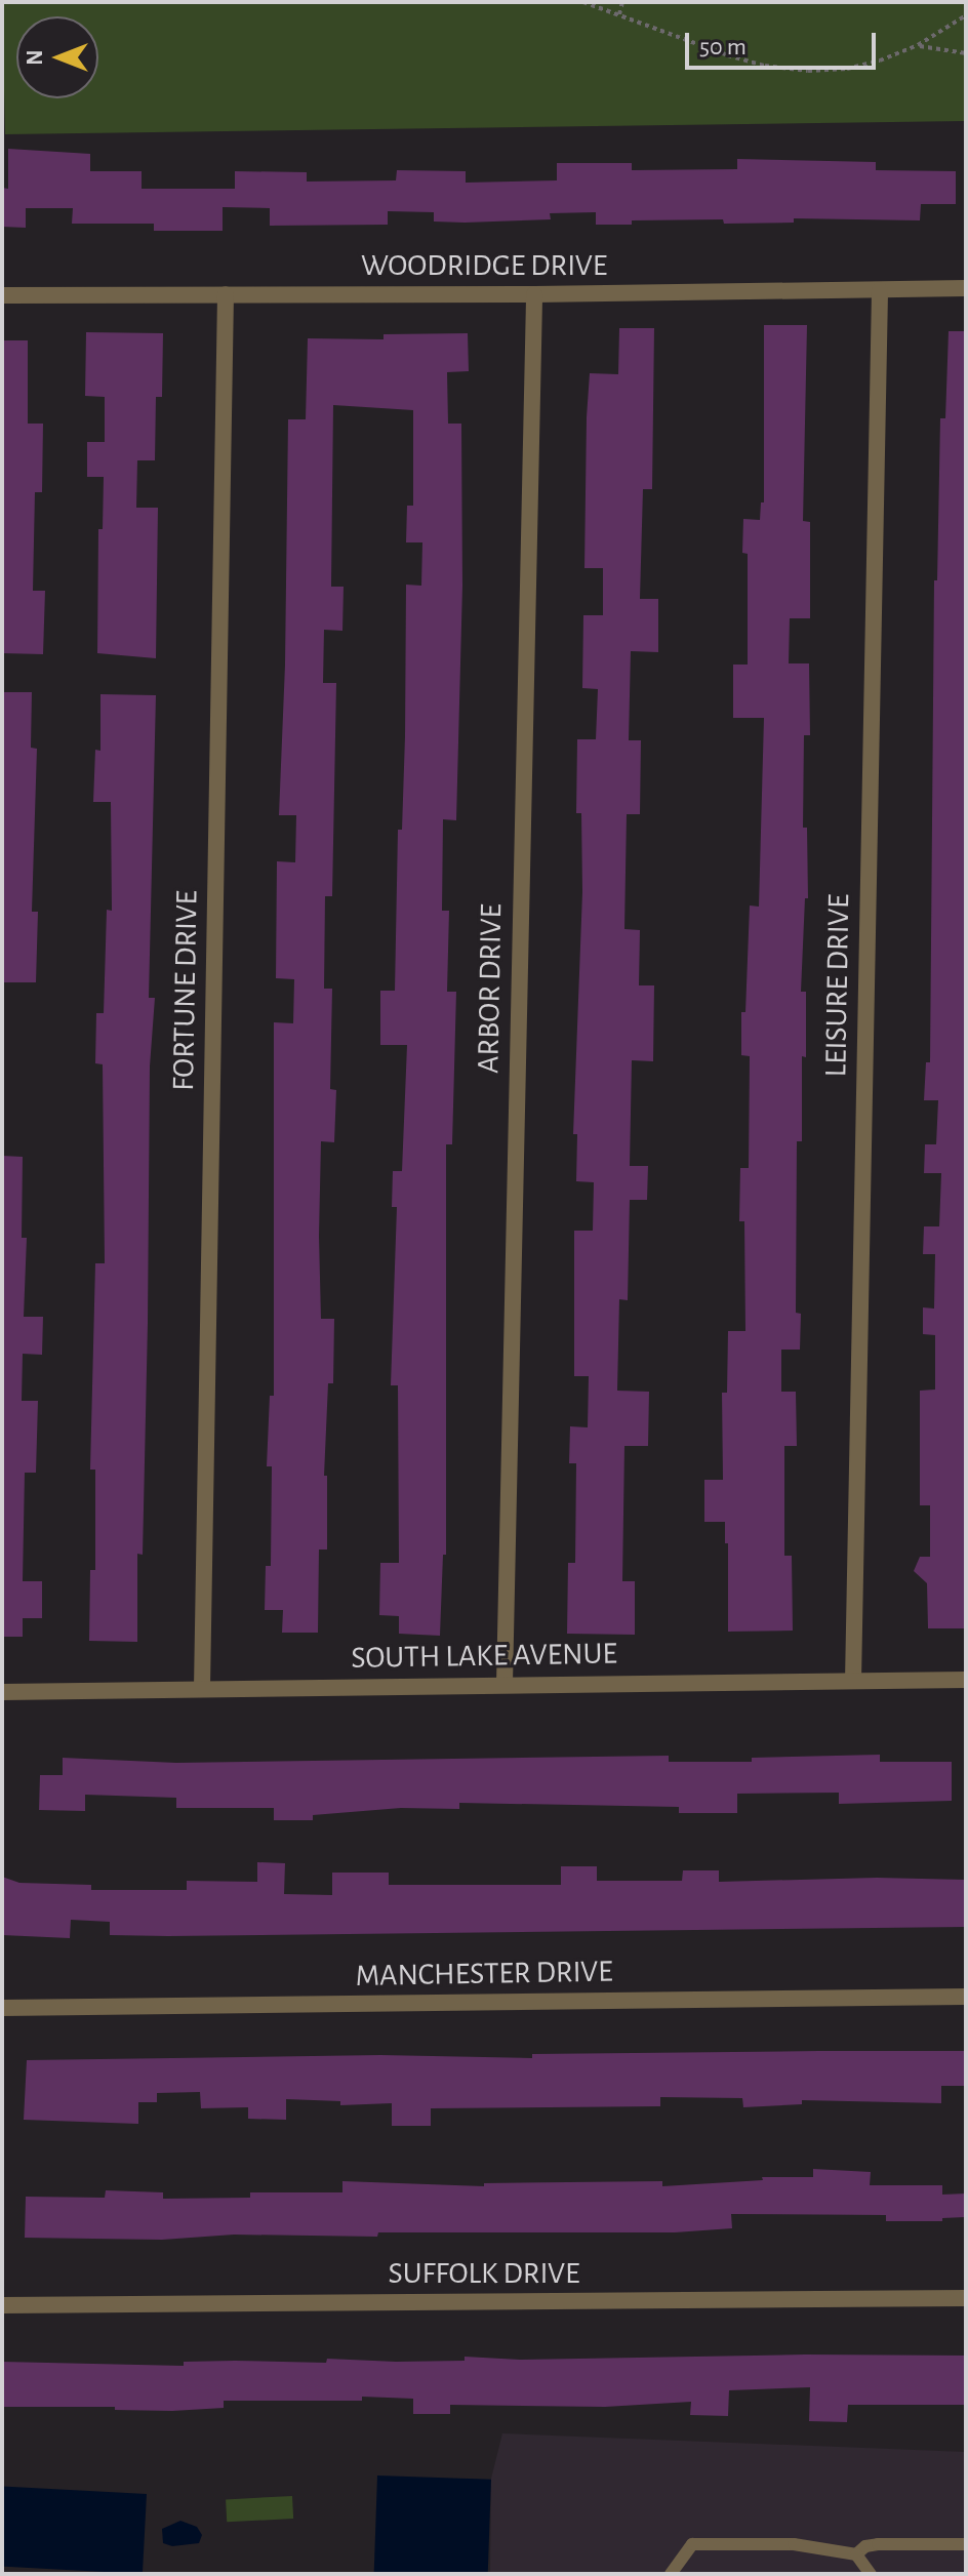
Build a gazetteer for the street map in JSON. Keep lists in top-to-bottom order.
{
  "streets": {
    "street": [
      "WOODRIDGE DRIVE",
      "LEISURE DRIVE",
      "ARBOR DRIVE",
      "FORTUNE DRIVE",
      "SOUTH LAKE AVENUE",
      "MANCHESTER DRIVE",
      "SUFFOLK DRIVE"
    ]
  },
  "crossings": [
    ["WOODRIDGE DRIVE", "LEISURE DRIVE"],
    ["WOODRIDGE DRIVE", "ARBOR DRIVE"],
    ["WOODRIDGE DRIVE", "FORTUNE DRIVE"],
    ["LEISURE DRIVE", "SOUTH LAKE AVENUE"],
    ["ARBOR DRIVE", "SOUTH LAKE AVENUE"],
    ["FORTUNE DRIVE", "SOUTH LAKE AVENUE"]
  ],
  "scale_bar": "50 m",
  "north": "left"
}
